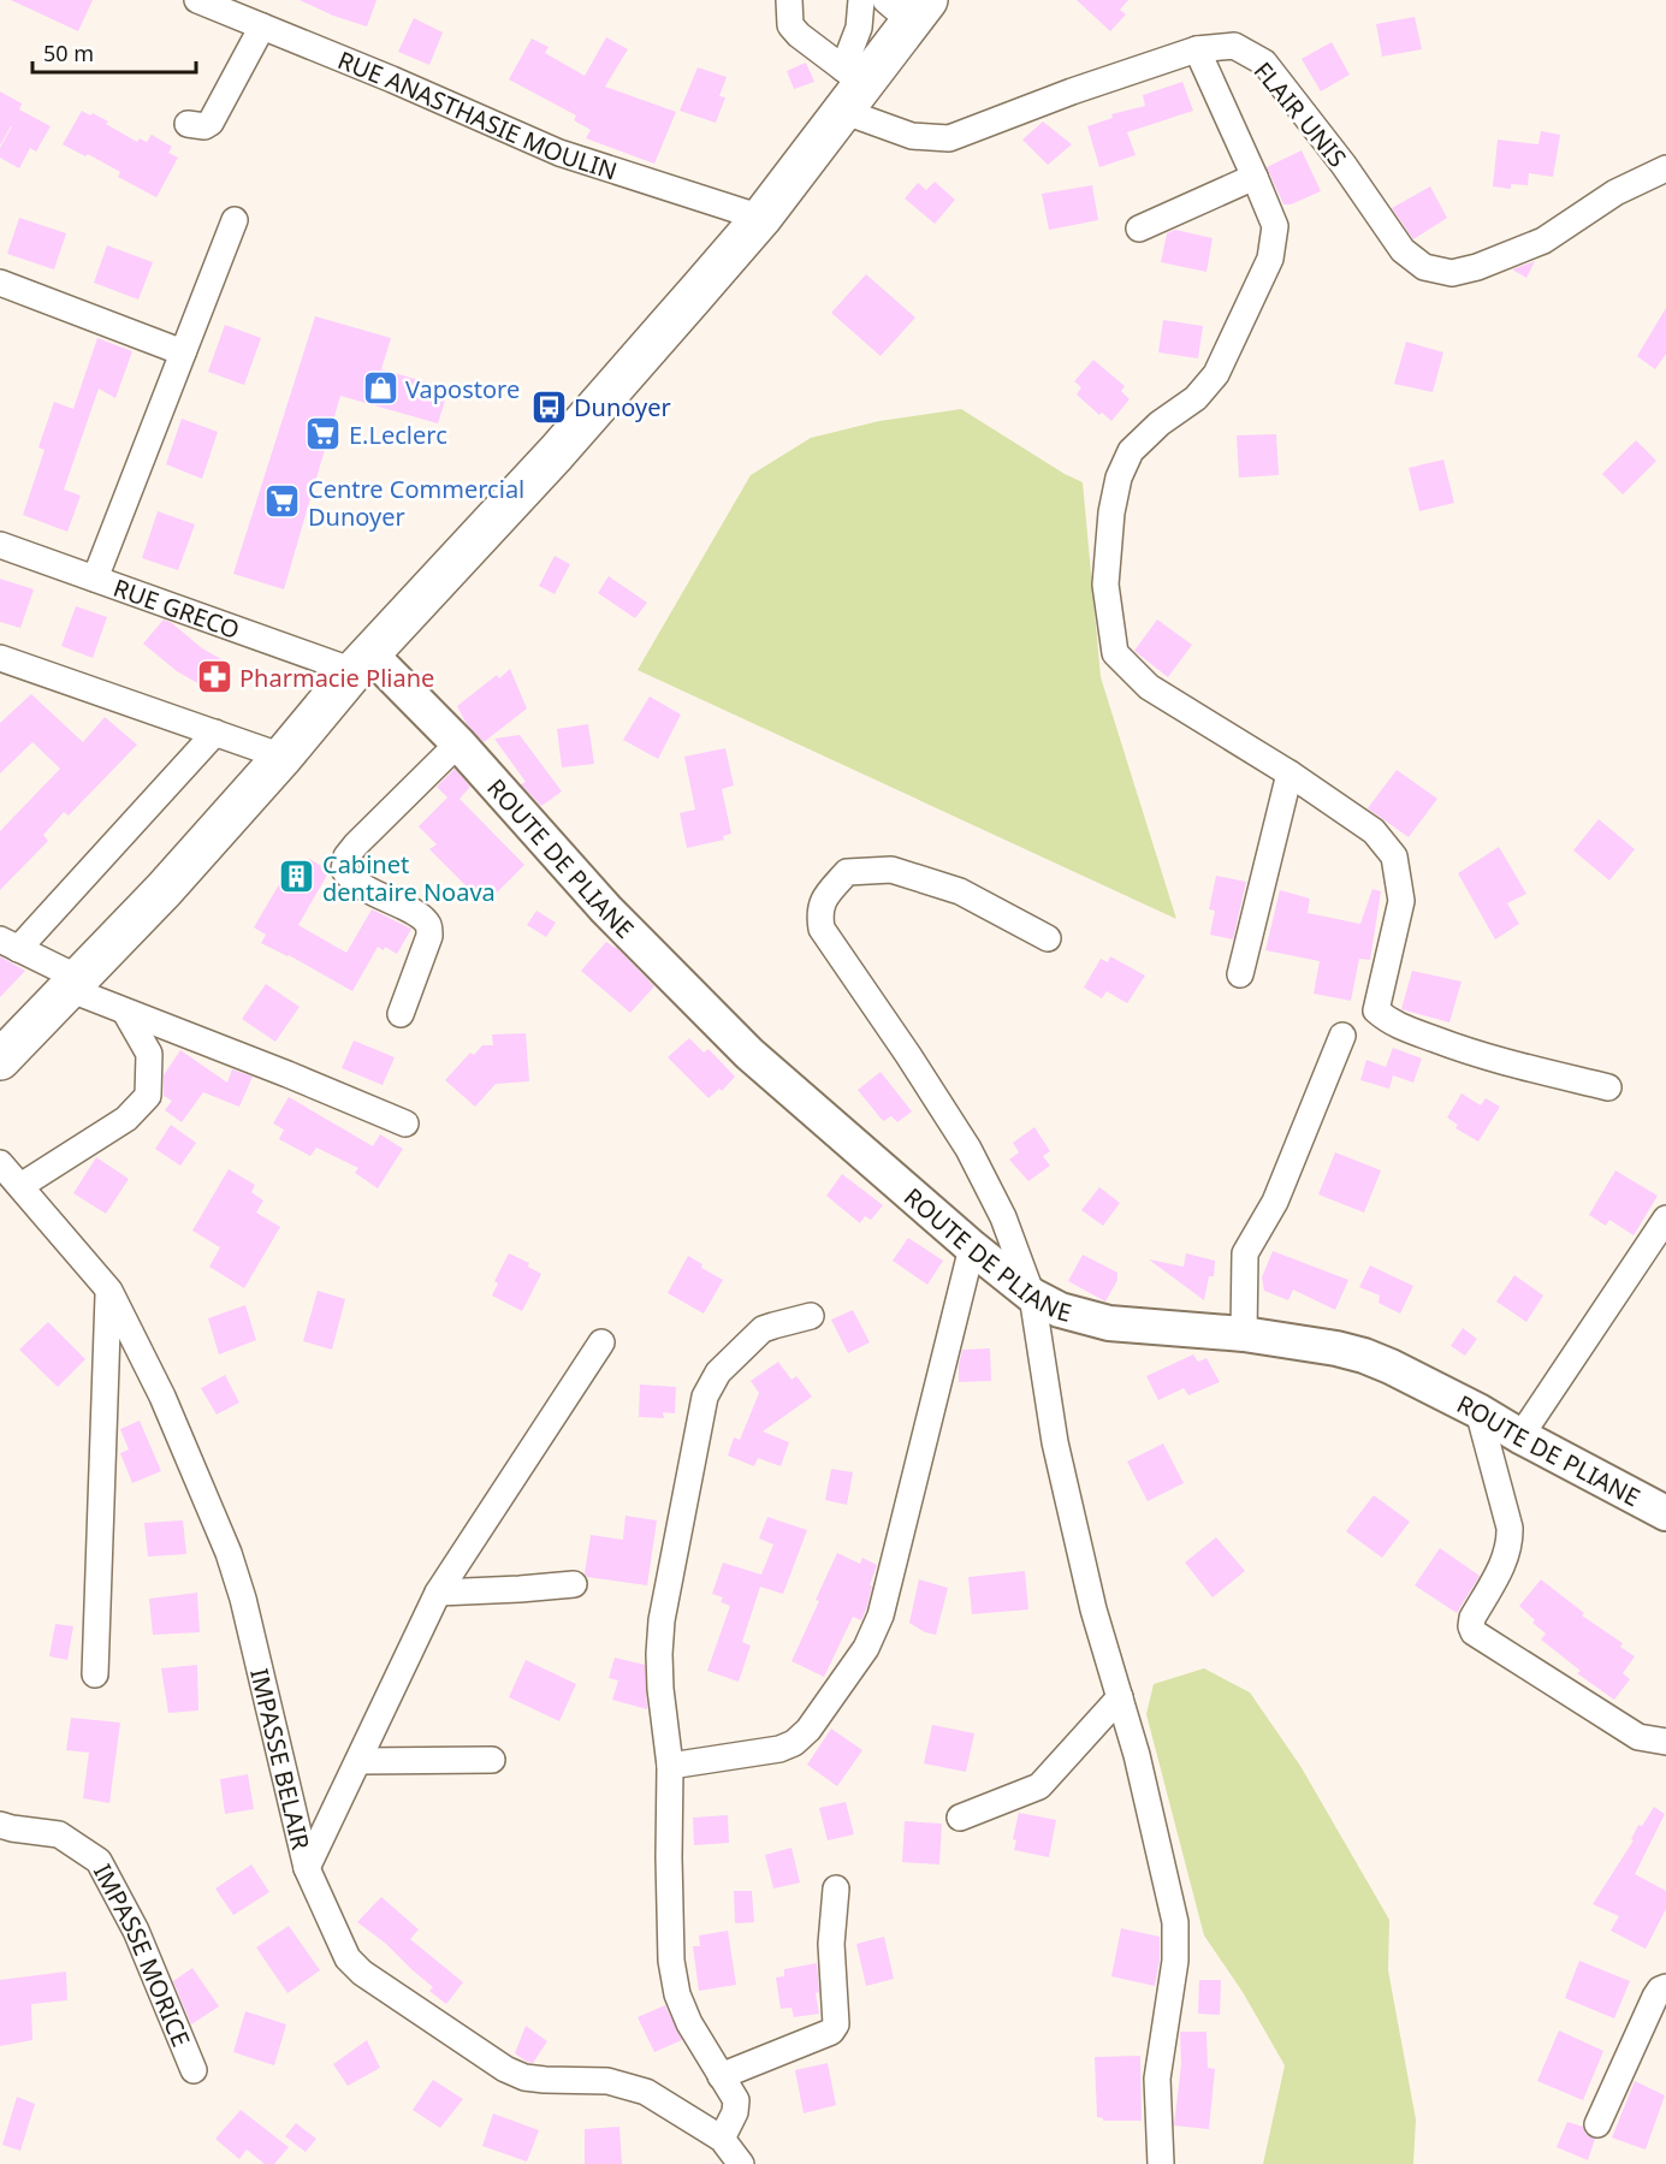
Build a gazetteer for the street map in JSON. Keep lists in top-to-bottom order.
{
  "streets": {
    "street": [
      "RUE ANASTHASIE MOULIN",
      "FLAIR UNIS",
      "RUE GRECO",
      "ROUTE DE PLIANE",
      "IMPASSE BELAIR",
      "IMPASSE MORICE"
    ]
  },
  "crossings": [
    ["RUE GRECO", "ROUTE DE PLIANE"]
  ],
  "places": {
    "shop": ["Vapostore"],
    "bus stop": ["Dunoyer"],
    "supermarket": ["E.Leclerc", "Centre Commercial Dunoyer"],
    "pharmacy": ["Pharmacie Pliane"],
    "building": ["Cabinet dentaire Noava"]
  },
  "scale_bar": "50 m"
}
